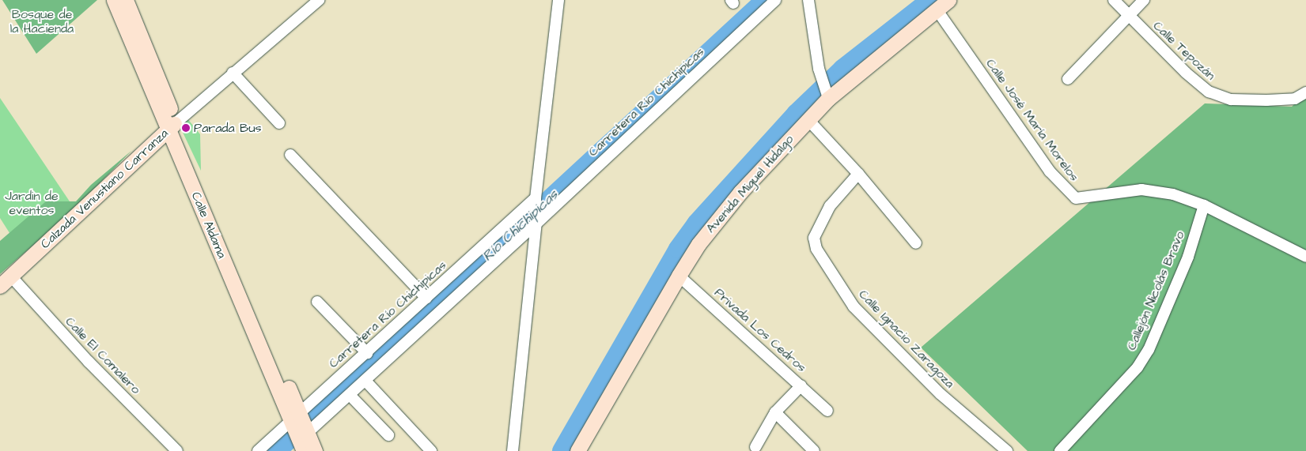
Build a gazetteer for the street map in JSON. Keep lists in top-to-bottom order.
{
  "streets": {
    "street": [
      "Calle Tepozán",
      "Carretera Río Chichipicas",
      "Calle José María Morelos",
      "Avenida Miguel Hidalgo",
      "Calzada Venustiano Carranza",
      "Calle Aldama",
      "Callejón Nicolás Bravo",
      "Privada Los Cedros",
      "Calle Ignacio Zaragoza",
      "Calle El Comalero"
    ]
  },
  "crossings": [
    ["Carretera Río Chichipicas", "Calle Aldama"],
    ["Calle José María Morelos", "Avenida Miguel Hidalgo"],
    ["Calle José María Morelos", "Callejón Nicolás Bravo"],
    ["Avenida Miguel Hidalgo", "Privada Los Cedros"],
    ["Calzada Venustiano Carranza", "Calle Aldama"],
    ["Calzada Venustiano Carranza", "Calle El Comalero"]
  ],
  "water": ["Río Chichipicas"],
  "parks": ["Bosque de la Hacienda", "Jardin de eventos"],
  "places": ["Parada Bus"]
}
